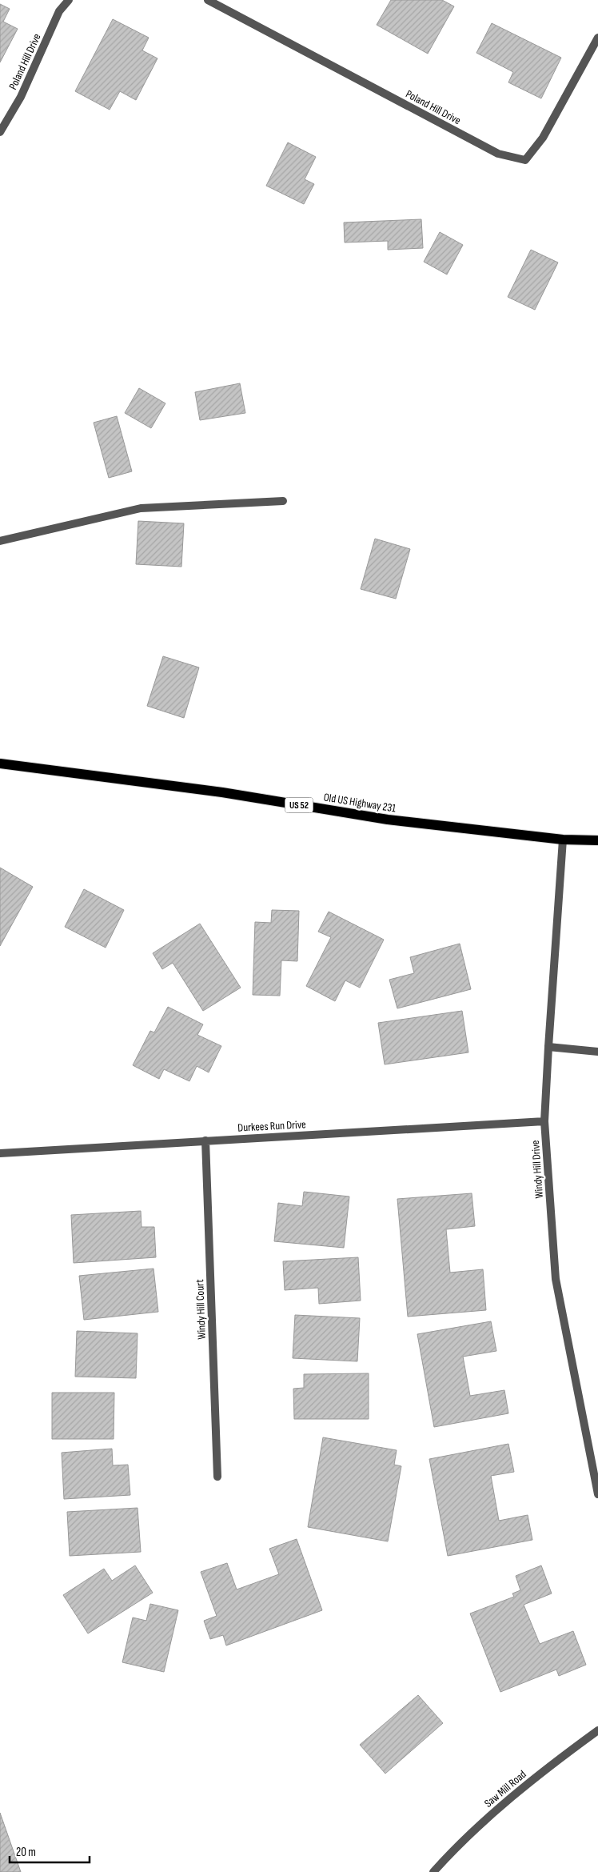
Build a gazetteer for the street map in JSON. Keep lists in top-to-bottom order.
{
  "streets": {
    "main road": ["Old US Highway 231", "US 52"],
    "street": [
      "Poland Hill Drive",
      "Durkees Run Drive",
      "Windy Hill Drive",
      "Windy Hill Court",
      "Saw Mill Road"
    ]
  },
  "crossings": [
    ["Old US Highway 231", "Windy Hill Drive"],
    ["Durkees Run Drive", "Windy Hill Drive"],
    ["Durkees Run Drive", "Windy Hill Court"]
  ],
  "scale_bar": "20 m"
}
